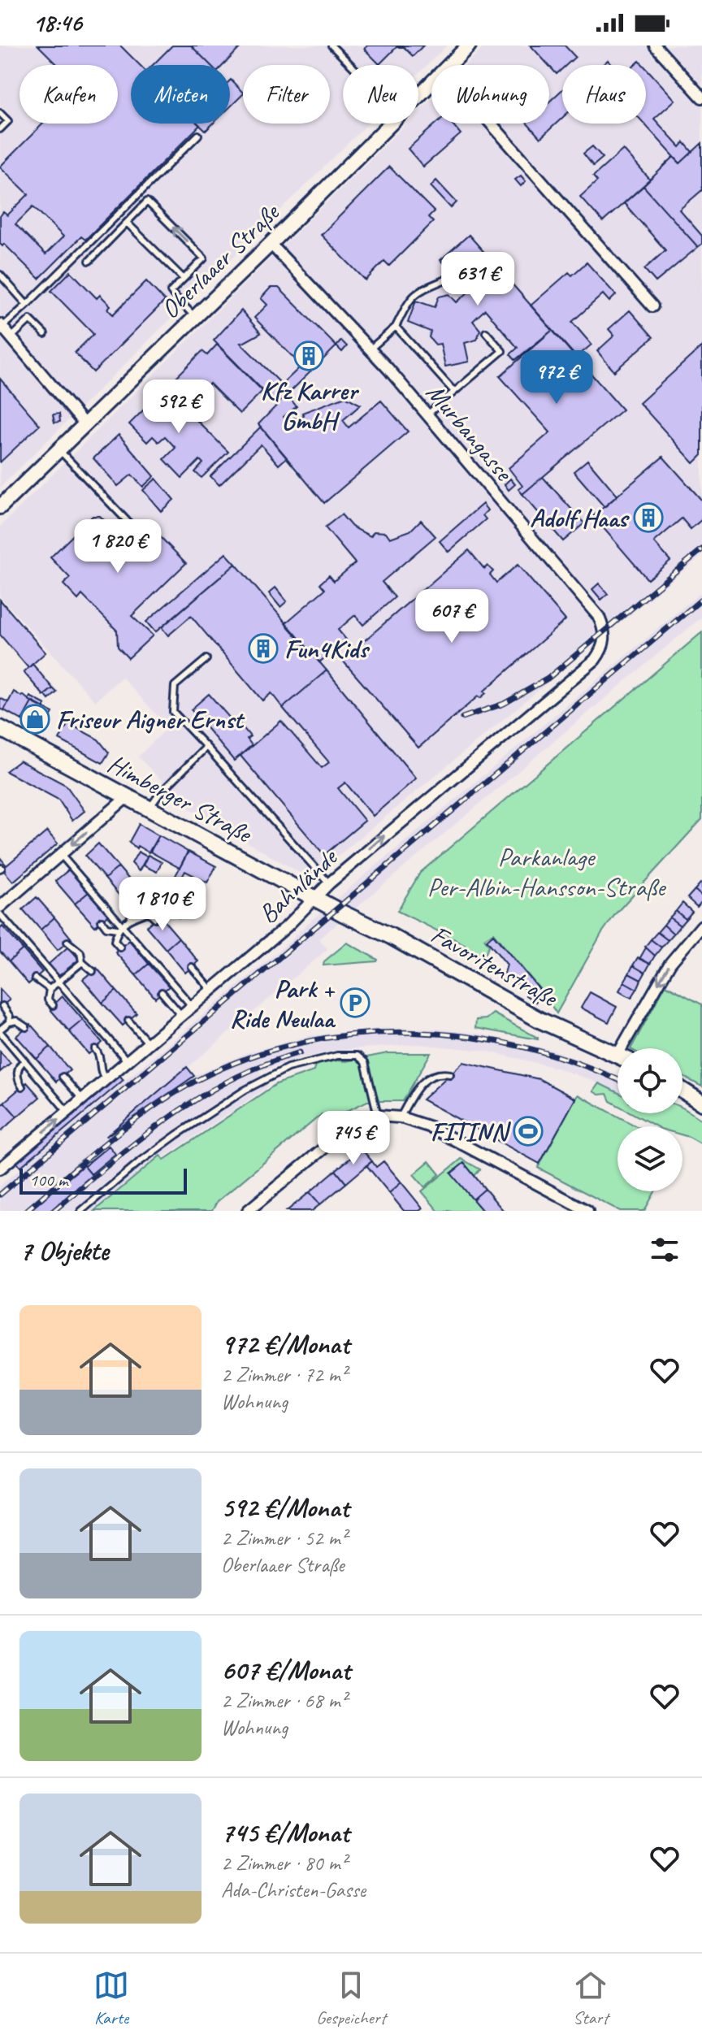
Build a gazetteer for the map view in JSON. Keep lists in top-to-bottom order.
{
  "streets": {
    "main road": ["Oberlaaer Straße", "Himberger Straße", "Favoritenstraße"],
    "street": ["Murbangasse", "Bahnlände"]
  },
  "crossings": [
    ["Oberlaaer Straße", "Murbangasse"],
    ["Murbangasse", "Bahnlände"],
    ["Himberger Straße", "Bahnlände"],
    ["Himberger Straße", "Favoritenstraße"]
  ],
  "one_way": ["Bahnlände"],
  "parks": ["Parkanlage Per-Albin-Hansson-Straße"],
  "places": {
    "building": ["Kfz Karrer GmbH", "Adolf Haas", "Fun4Kids"],
    "shop": ["Friseur Aigner Ernst"],
    "parking": ["Park + Ride Neulaa"],
    "sports": ["FITINN"]
  },
  "scale_bar": "100 m",
  "page": {
    "status": "18:46",
    "chip": [
      "Kaufen",
      "Mieten",
      "Filter",
      "Neu",
      "Wohnung",
      "Haus"
    ],
    "price": [
      "631 €",
      "972 €",
      "592 €",
      "1 820 €",
      "607 €",
      "1 810 €",
      "745 €"
    ],
    "scale": "100 m",
    "heading": "7 Objekte",
    "list": [
      {
        "name": "972 €/Monat",
        "note": "2 Zimmer · 72 m² · Wohnung"
      },
      {
        "name": "592 €/Monat",
        "note": "2 Zimmer · 52 m² · Oberlaaer Straße"
      },
      {
        "name": "607 €/Monat",
        "note": "2 Zimmer · 68 m² · Wohnung"
      },
      {
        "name": "745 €/Monat",
        "note": "2 Zimmer · 80 m² · Ada-Christen-Gasse"
      }
    ],
    "tabs": ["Karte", "Gespeichert", "Start"]
  }
}
